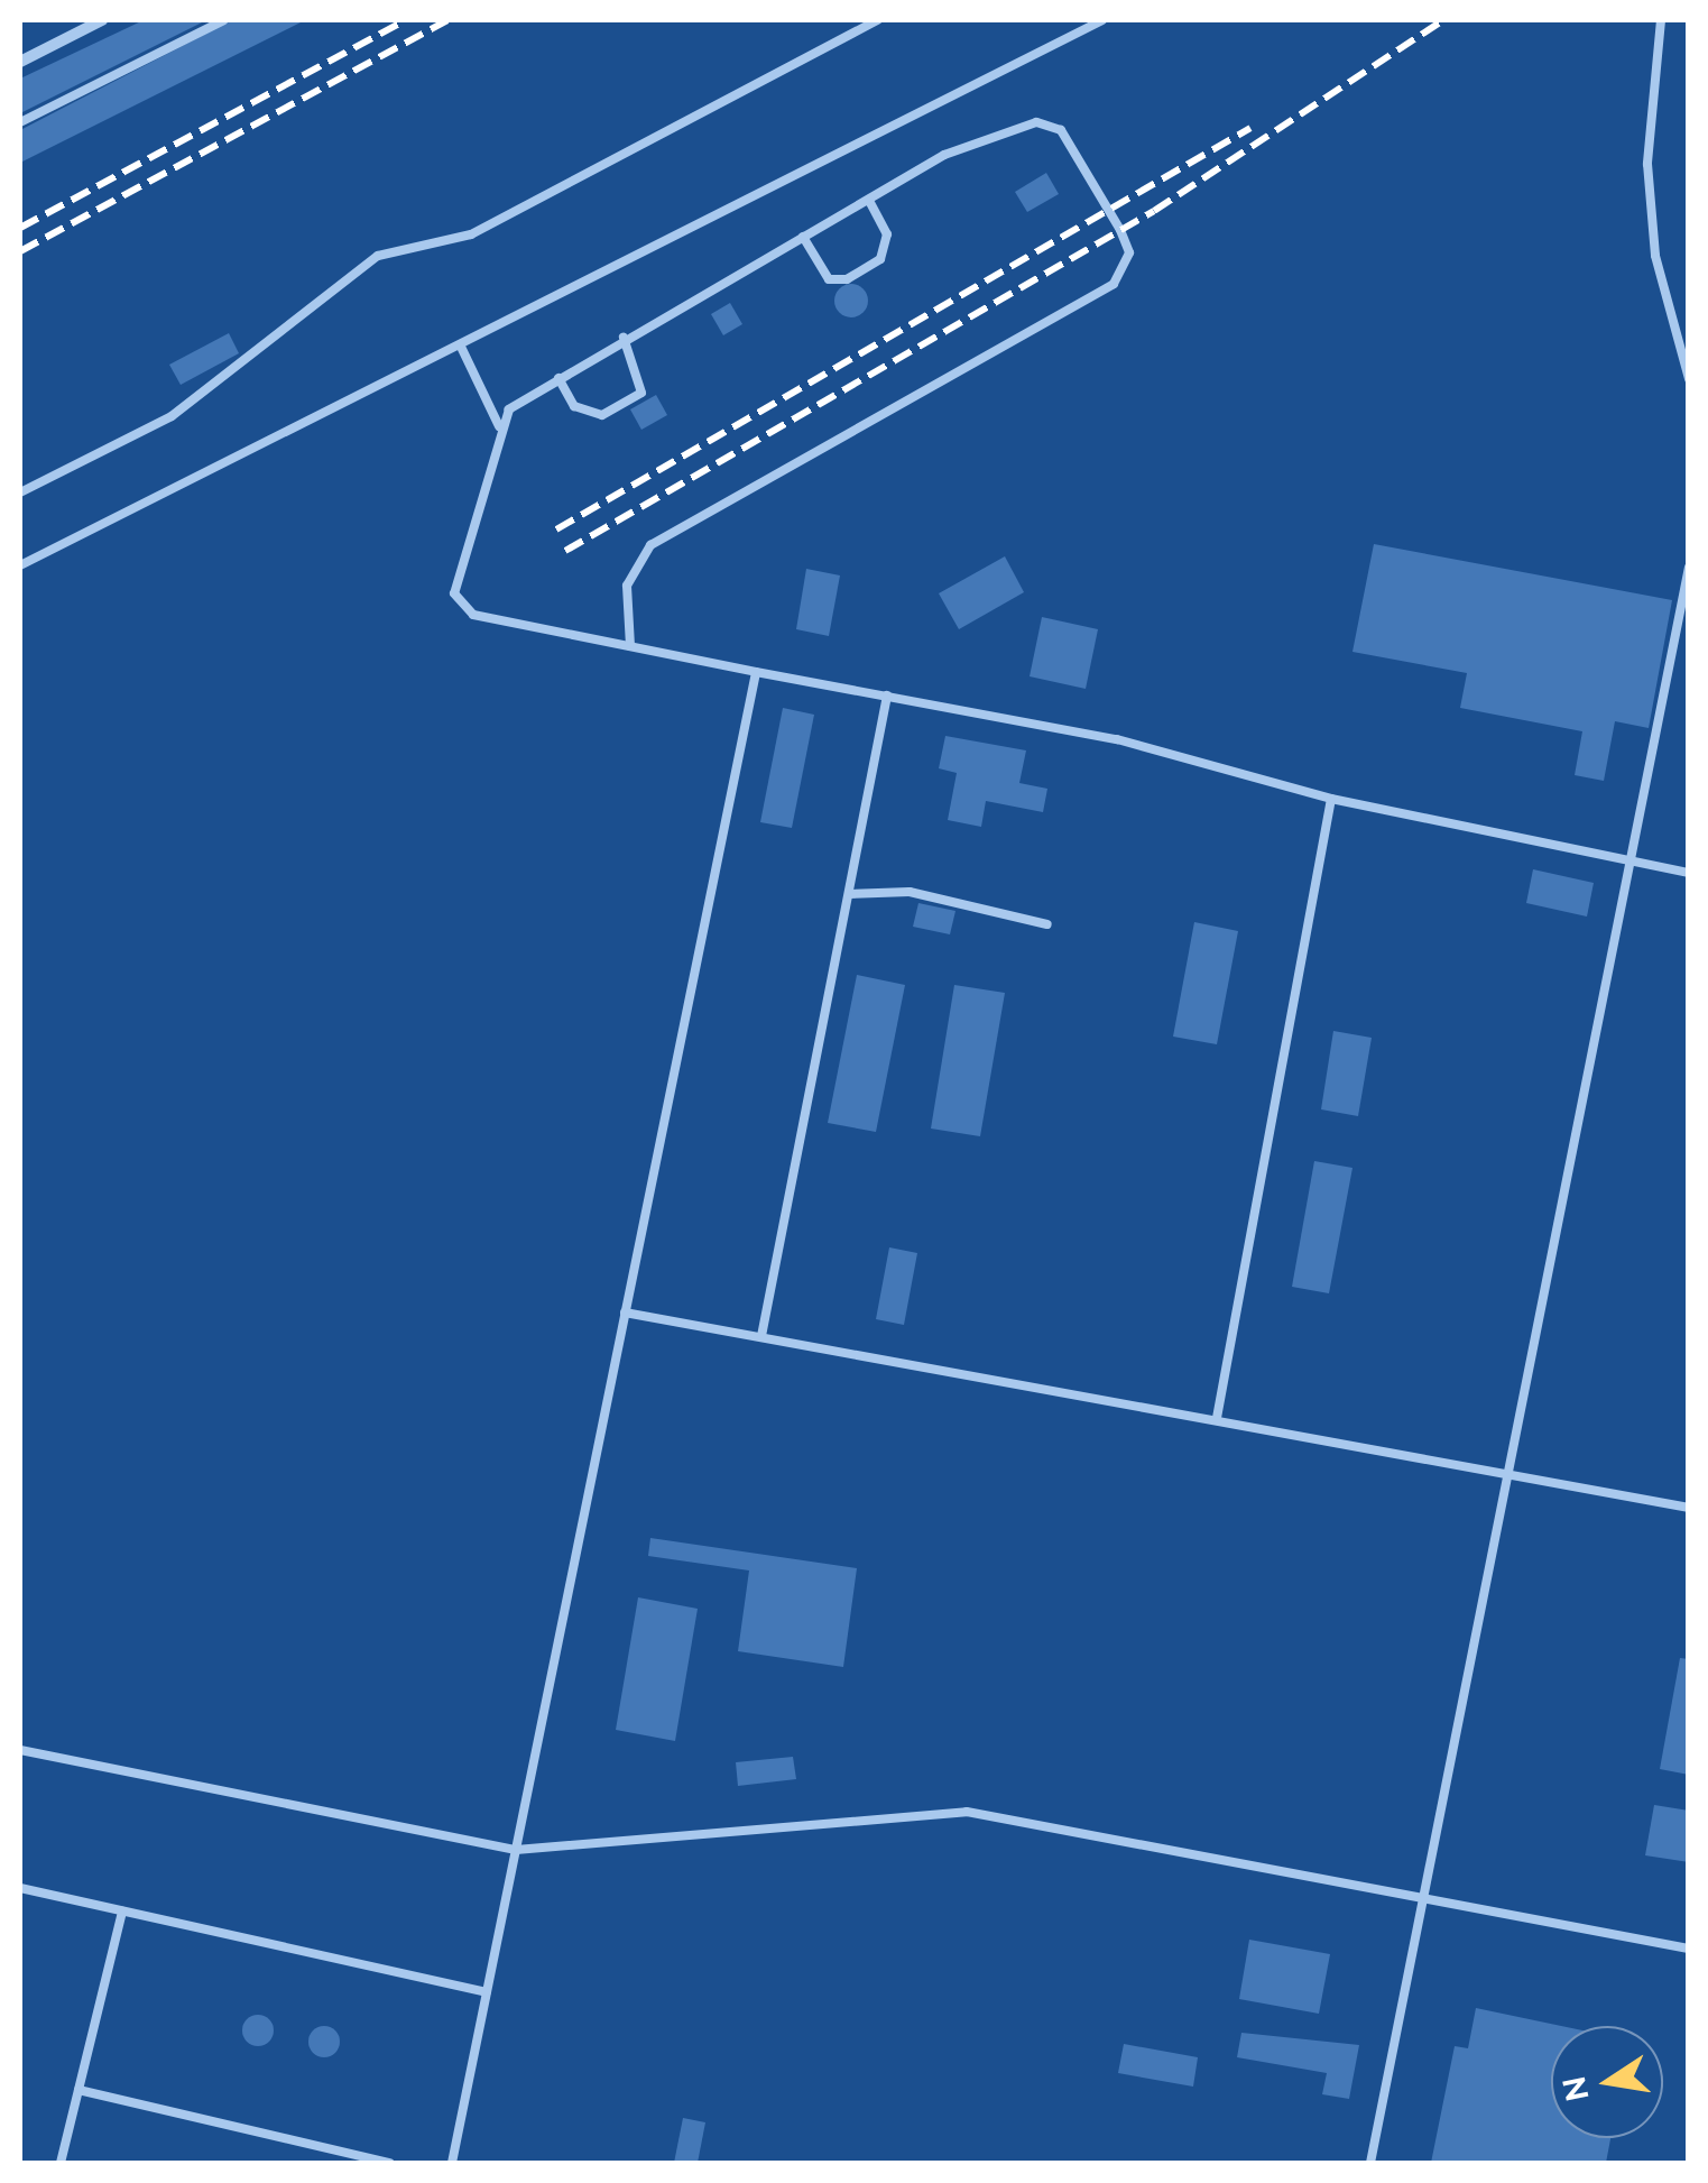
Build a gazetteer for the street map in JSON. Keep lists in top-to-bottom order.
{
  "north": "left"
}
